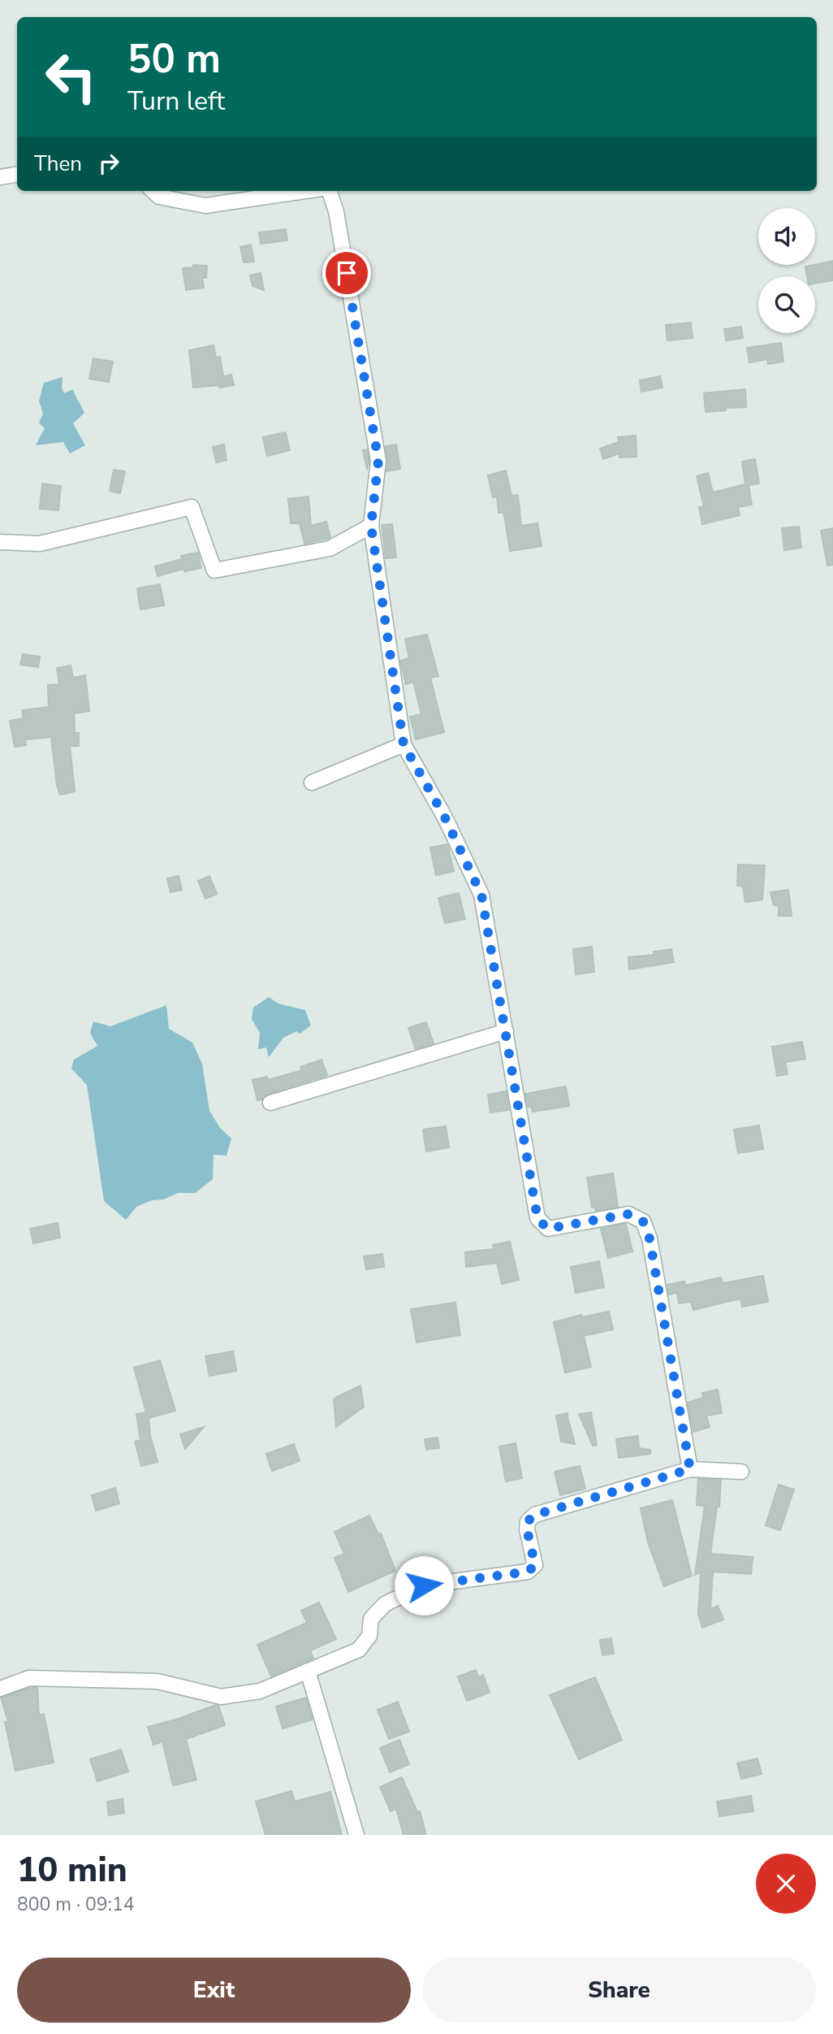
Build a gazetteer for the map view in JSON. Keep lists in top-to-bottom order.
{
  "page": {
    "turn": ["50 m", "Turn left"],
    "then": "Then",
    "heading": ["10 min", "800 m · 09:14"],
    "buttons": ["Exit", "Share"]
  }
}
